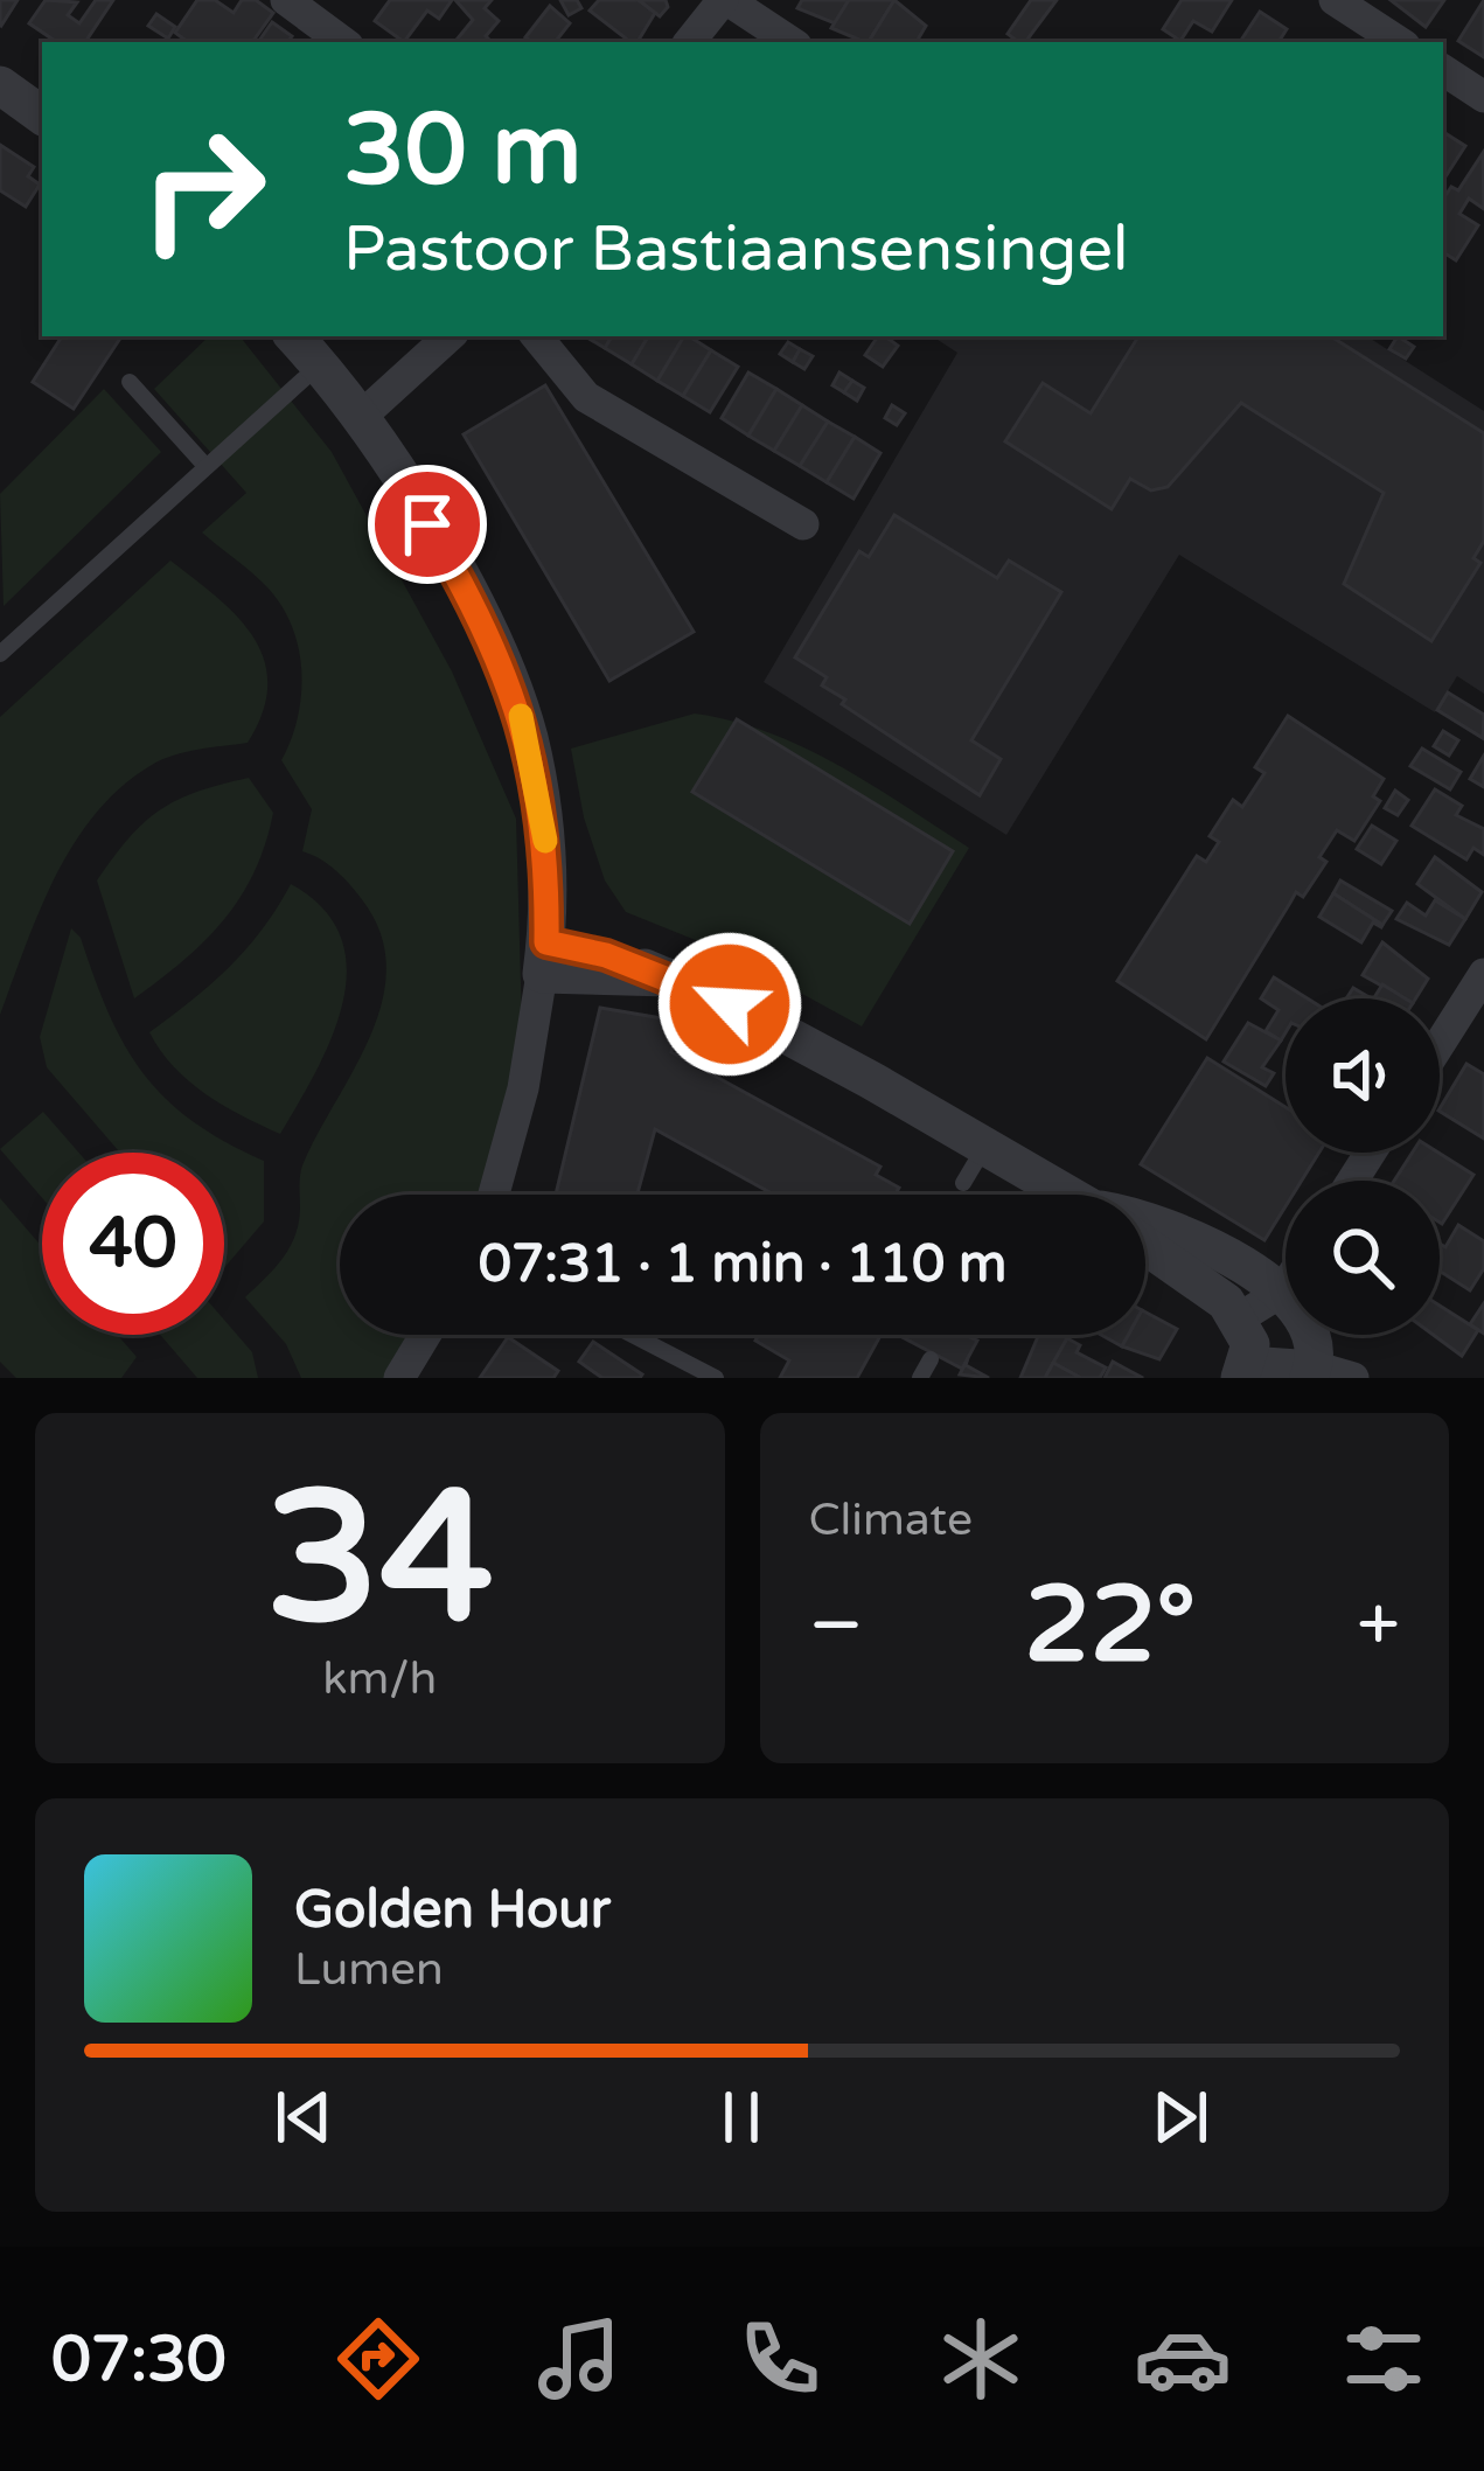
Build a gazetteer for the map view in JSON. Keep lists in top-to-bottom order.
{
  "page": {
    "turn": ["30 m", "Pastoor Bastiaansensingel"],
    "limit": "40",
    "trip": "07:31 · 1 min · 110 m",
    "tile": [
      ["34", "km/h"],
      "Climate"
    ],
    "heat": ["−", "22°", "+"],
    "song": ["Golden Hour", "Lumen"],
    "tabs": "07:30"
  }
}
